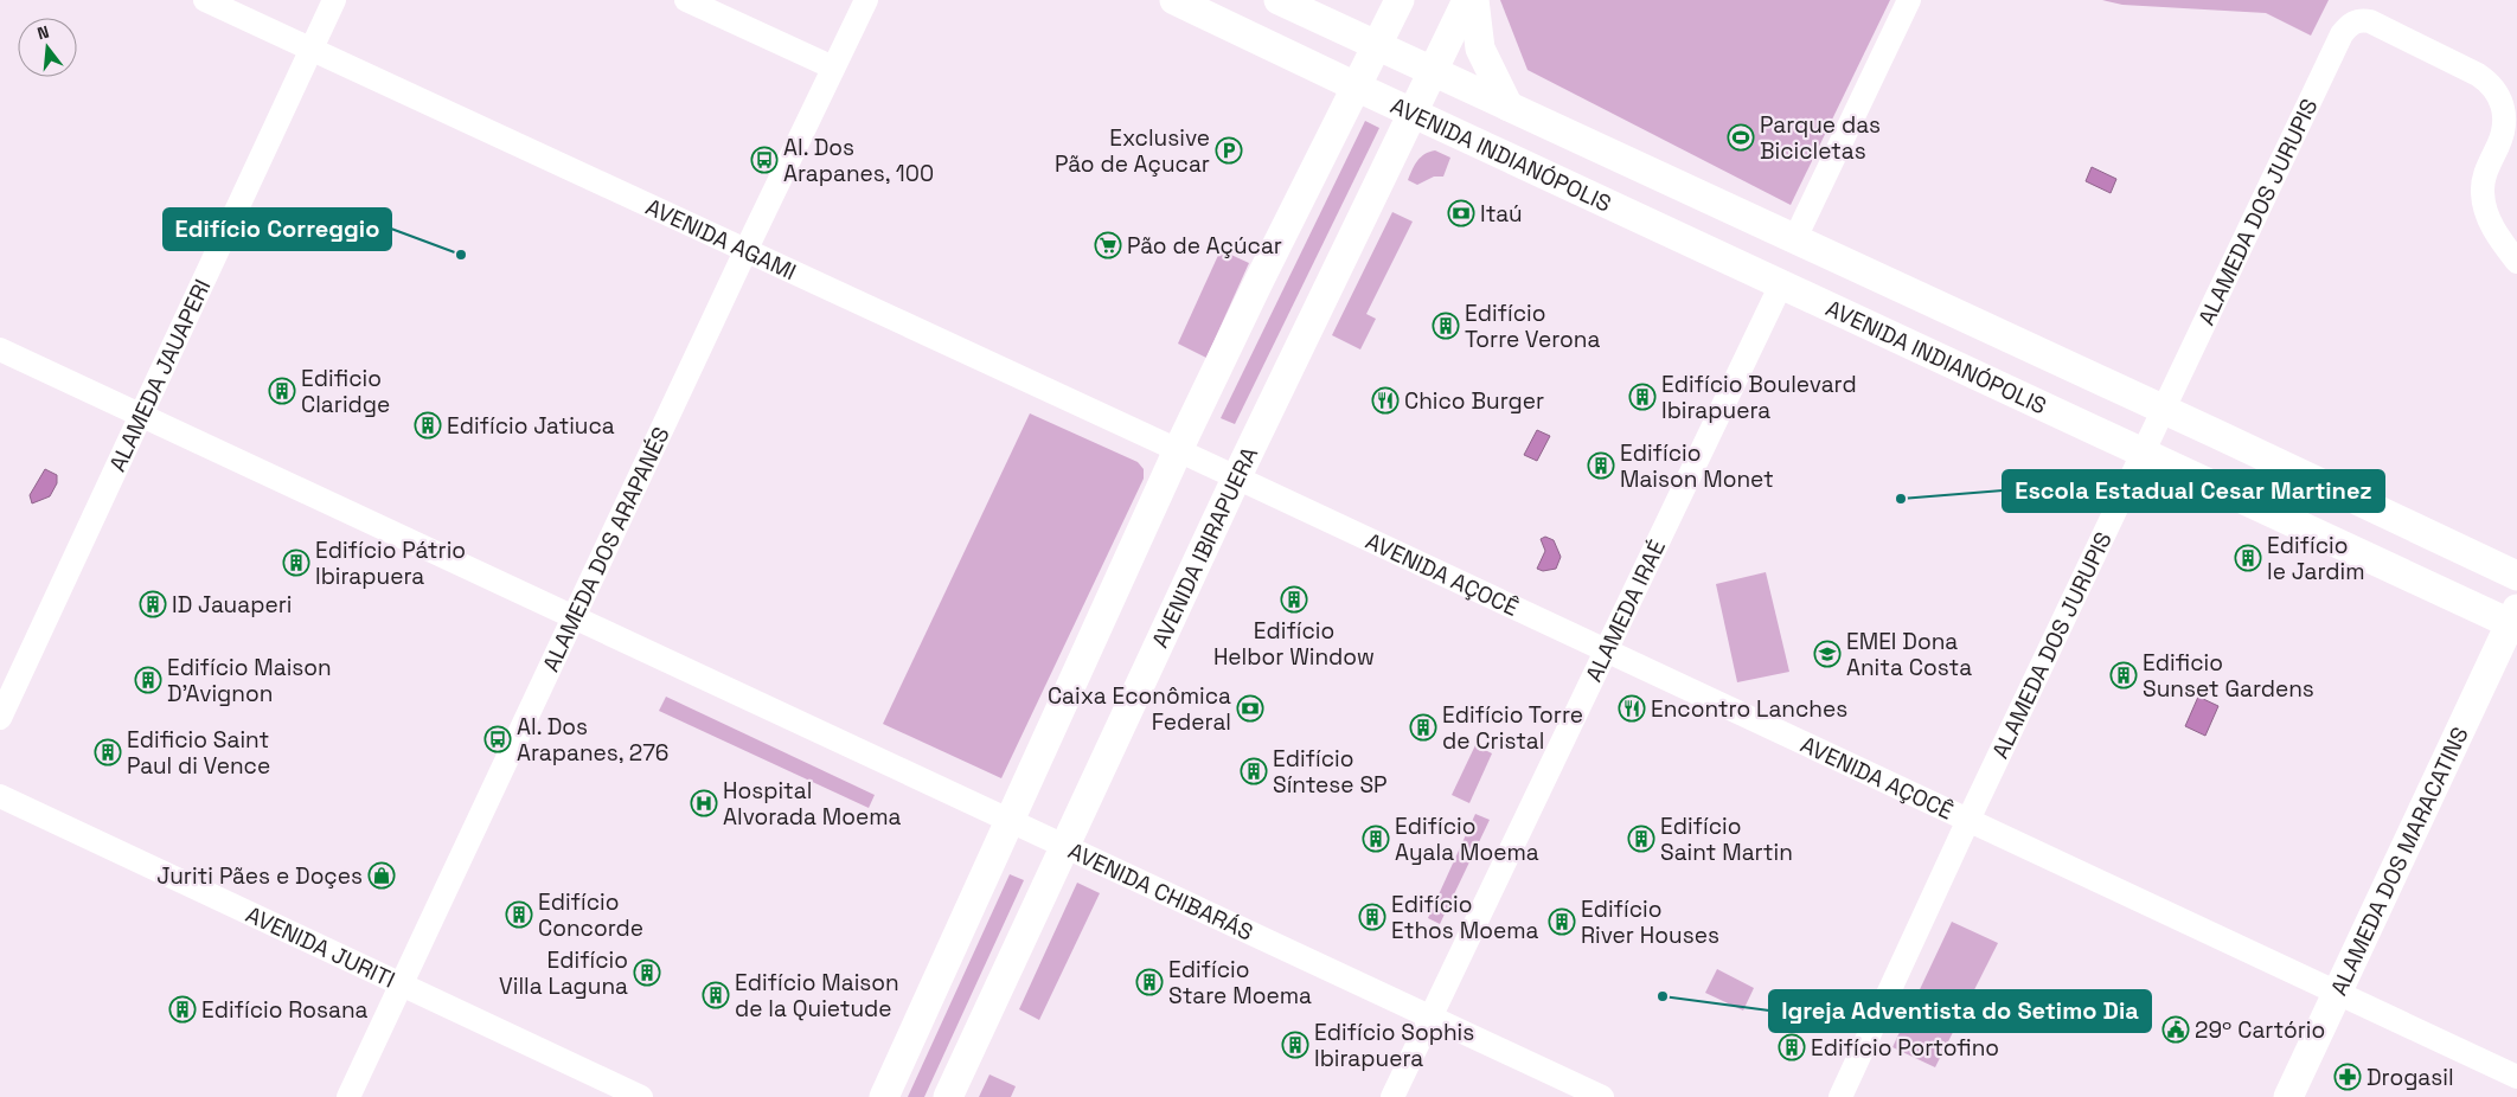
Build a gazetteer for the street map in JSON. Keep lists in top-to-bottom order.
{
  "streets": {
    "main road": ["AVENIDA INDIANÓPOLIS", "AVENIDA IBIRAPUERA", "ALAMEDA DOS MARACATINS"],
    "street": [
      "ALAMEDA DOS JURUPIS",
      "AVENIDA AGAMI",
      "ALAMEDA JAUAPERI",
      "ALAMEDA DOS ARAPANÉS",
      "AVENIDA AÇOCÊ",
      "ALAMEDA IRAÉ",
      "AVENIDA CHIBARÁS",
      "AVENIDA JURITI"
    ]
  },
  "crossings": [
    ["AVENIDA INDIANÓPOLIS", "ALAMEDA DOS JURUPIS"],
    ["AVENIDA INDIANÓPOLIS", "AVENIDA IBIRAPUERA"],
    ["AVENIDA INDIANÓPOLIS", "ALAMEDA IRAÉ"],
    ["AVENIDA INDIANÓPOLIS", "ALAMEDA DOS MARACATINS"],
    ["ALAMEDA DOS JURUPIS", "AVENIDA AÇOCÊ"],
    ["AVENIDA AGAMI", "ALAMEDA JAUAPERI"],
    ["AVENIDA AGAMI", "ALAMEDA DOS ARAPANÉS"],
    ["AVENIDA AGAMI", "AVENIDA IBIRAPUERA"],
    ["AVENIDA AGAMI", "AVENIDA AÇOCÊ"],
    ["ALAMEDA JAUAPERI", "AVENIDA CHIBARÁS"],
    ["ALAMEDA DOS ARAPANÉS", "AVENIDA CHIBARÁS"],
    ["ALAMEDA DOS ARAPANÉS", "AVENIDA JURITI"],
    ["AVENIDA IBIRAPUERA", "AVENIDA AÇOCÊ"],
    ["AVENIDA IBIRAPUERA", "AVENIDA CHIBARÁS"],
    ["AVENIDA AÇOCÊ", "ALAMEDA IRAÉ"],
    ["AVENIDA AÇOCÊ", "ALAMEDA DOS MARACATINS"],
    ["ALAMEDA IRAÉ", "AVENIDA CHIBARÁS"]
  ],
  "places": {
    "sports": ["Parque das Bicicletas"],
    "parking": ["Exclusive Pão de Açucar"],
    "bus stop": ["Al. Dos Arapanes, 100", "Al. Dos Arapanes, 276"],
    "bank": ["Itaú", "Caixa Econômica Federal"],
    "supermarket": ["Pão de Açúcar"],
    "other": ["Edifício Correggio", "Escola Estadual Cesar Martinez", "Igreja Adventista do Setimo Dia"],
    "building": [
      "Edifício Torre Verona",
      "Edificio Claridge",
      "Edifício Boulevard Ibirapuera",
      "Edifício Jatiuca",
      "Edifício Maison Monet",
      "Edifício le Jardim",
      "Edifício Pátrio Ibirapuera",
      "Edifício Helbor Window",
      "ID Jauaperi",
      "Edificio Sunset Gardens",
      "Edifício Maison D'Avignon",
      "Edifício Torre de Cristal",
      "Edificio Saint Paul di Vence",
      "Edifício Síntese SP",
      "Edifício Ayala Moema",
      "Edifício Saint Martin",
      "Edifício Concorde",
      "Edifício Ethos Moema",
      "Edifício River Houses",
      "Edifício Villa Laguna",
      "Edifício Stare Moema",
      "Edifício Maison de la Quietude",
      "Edifício Rosana",
      "Edifício Sophis Ibirapuera",
      "Edifício Portofino"
    ],
    "restaurant": ["Chico Burger", "Encontro Lanches"],
    "school or university": ["EMEI Dona Anita Costa"],
    "hospital": ["Hospital Alvorada Moema"],
    "shop": ["Juriti Pães e Doçes"],
    "public building": ["29º Cartório"],
    "pharmacy": ["Drogasil"]
  },
  "north": "top"
}
